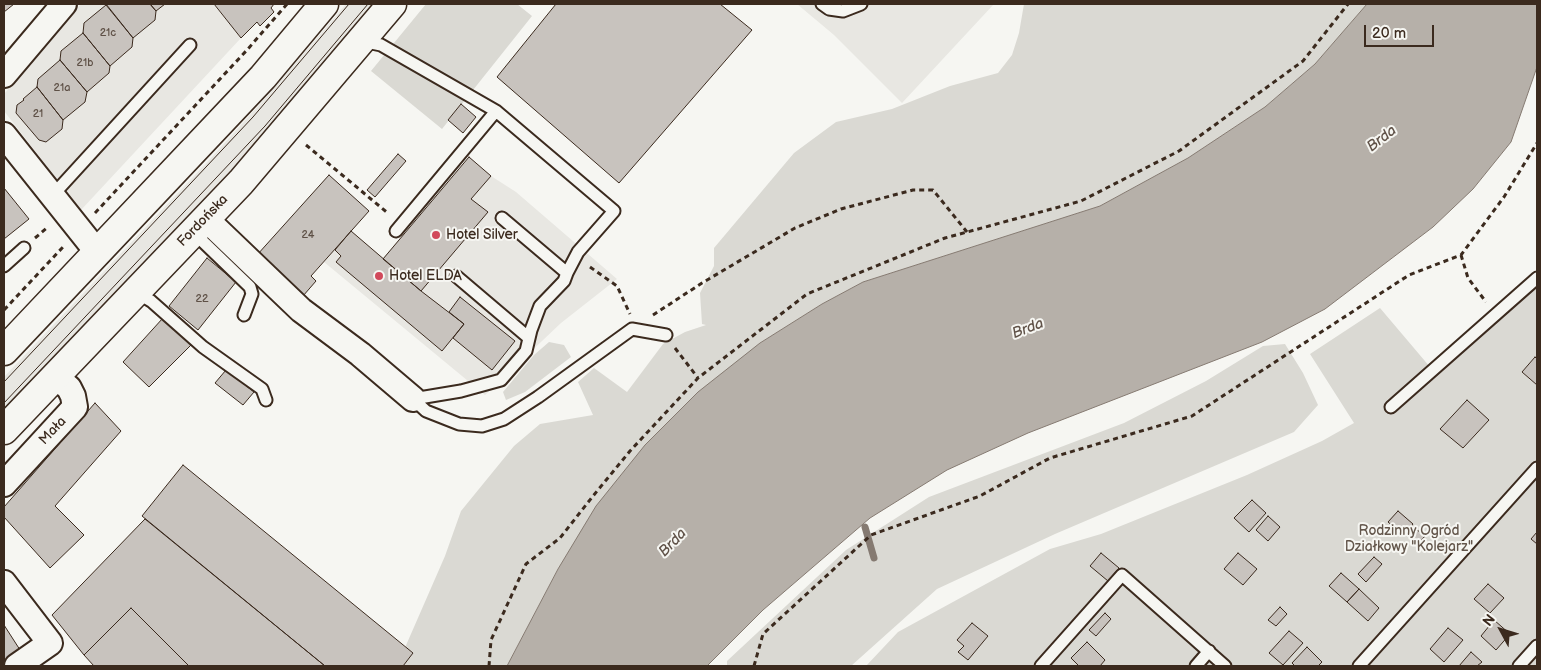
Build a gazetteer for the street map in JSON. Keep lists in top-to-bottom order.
{
  "streets": {
    "main road": ["Fordońska"],
    "street": ["Mała"]
  },
  "crossings": [
    ["Fordońska", "Mała"]
  ],
  "water": ["Brda"],
  "parks": ["Rodzinny Ogród Działkowy \"Kolejarz\""],
  "places": ["Hotel Silver", "Hotel ELDA"],
  "house_numbers": [
    "21c",
    "21b",
    "21a",
    "21",
    "24",
    "22"
  ],
  "scale_bar": "20 m",
  "north": "top left"
}
